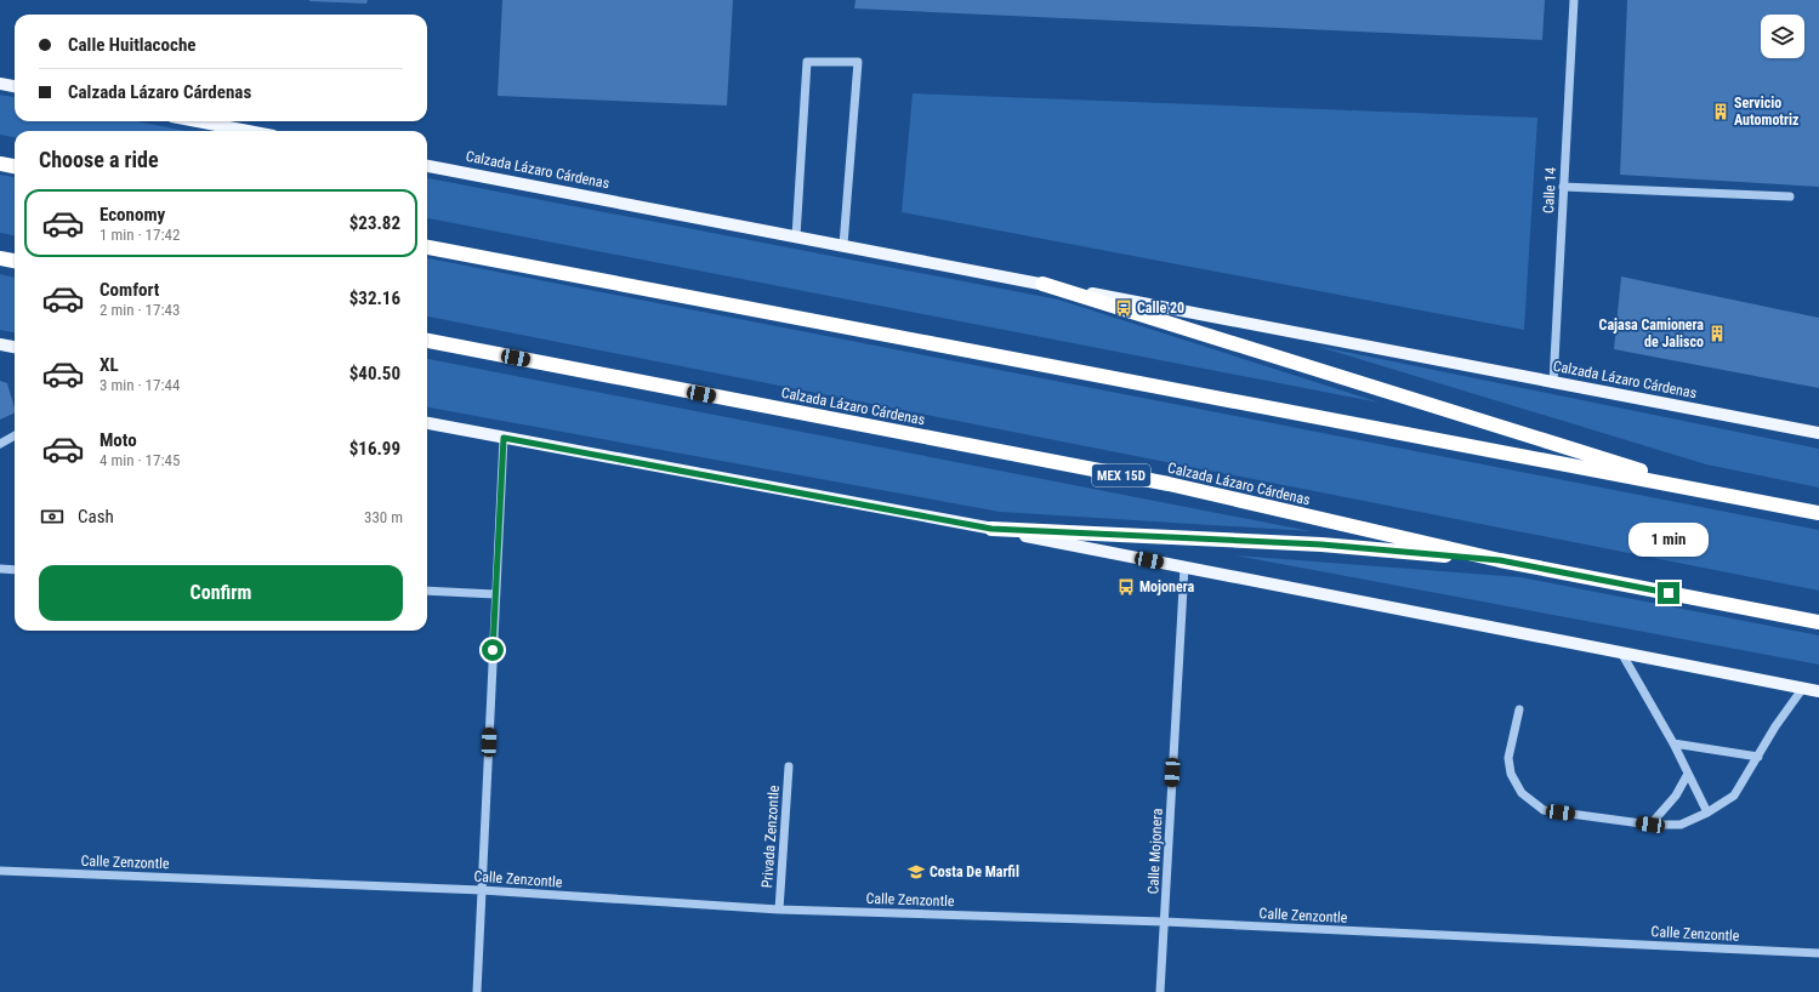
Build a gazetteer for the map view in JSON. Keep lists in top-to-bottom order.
{
  "streets": {
    "highway": ["Calzada Lázaro Cárdenas", "MEX 15D"],
    "street": [
      "Calle 14",
      "Privada Zenzontle",
      "Calle Mojonera",
      "Calle Zenzontle"
    ]
  },
  "crossings": [
    ["Calzada Lázaro Cárdenas", "Calle 14"],
    ["Privada Zenzontle", "Calle Zenzontle"],
    ["Calle Mojonera", "Calle Zenzontle"]
  ],
  "places": {
    "building": ["Servicio Automotriz", "Cajasa Camionera de Jalisco"],
    "bus stop": ["Calle 20", "Mojonera"],
    "school or university": ["Costa De Marfil"]
  },
  "page": {
    "banner": ["Calle Huitlacoche", "Calzada Lázaro Cárdenas"],
    "heading": "Choose a ride",
    "list": [
      {
        "name": "Economy",
        "note": "1 min · 17:42",
        "value": "$23.82"
      },
      {
        "name": "Comfort",
        "note": "2 min · 17:43",
        "value": "$32.16"
      },
      {
        "name": "XL",
        "note": "3 min · 17:44",
        "value": "$40.50"
      },
      {
        "name": "Moto",
        "note": "4 min · 17:45",
        "value": "$16.99"
      }
    ],
    "pay": ["Cash", "330 m"],
    "bubble": "1 min",
    "buttons": "Confirm"
  }
}
